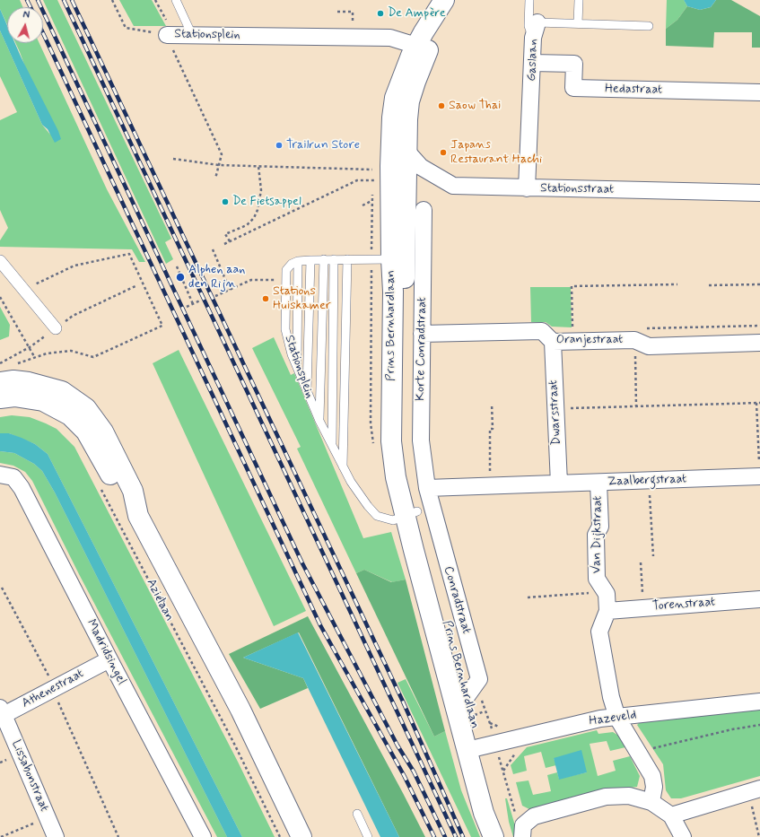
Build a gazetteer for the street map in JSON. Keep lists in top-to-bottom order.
{
  "streets": {
    "main road": ["Prins Bernhardlaan", "Aziëlaan"],
    "street": [
      "Stationsplein",
      "Gaslaan",
      "Hedastraat",
      "Stationsstraat",
      "Oranjestraat",
      "Korte Conradstraat",
      "Dwarsstraat",
      "Zaalbergstraat",
      "Van Dijkstraat",
      "Conradstraat",
      "Torenstraat",
      "Madridsingel",
      "Athenestraat",
      "Hazeveld",
      "Lissabonstraat"
    ]
  },
  "crossings": [
    ["Stationsplein", "Prins Bernhardlaan"],
    ["Gaslaan", "Hedastraat"],
    ["Gaslaan", "Stationsstraat"],
    ["Stationsstraat", "Prins Bernhardlaan"],
    ["Prins Bernhardlaan", "Conradstraat"],
    ["Prins Bernhardlaan", "Hazeveld"],
    ["Oranjestraat", "Korte Conradstraat"],
    ["Oranjestraat", "Dwarsstraat"],
    ["Korte Conradstraat", "Zaalbergstraat"],
    ["Korte Conradstraat", "Conradstraat"],
    ["Dwarsstraat", "Zaalbergstraat"],
    ["Zaalbergstraat", "Van Dijkstraat"],
    ["Zaalbergstraat", "Conradstraat"],
    ["Van Dijkstraat", "Torenstraat"],
    ["Madridsingel", "Athenestraat"],
    ["Athenestraat", "Lissabonstraat"]
  ],
  "places": [
    "De Ampère",
    "Saow Thai",
    "Trailrun Store",
    "Japans Restaurant Hachi",
    "De Fietsappel",
    "Alphen aan den Rijn",
    "Stations Huiskamer"
  ],
  "north": "top"
}
